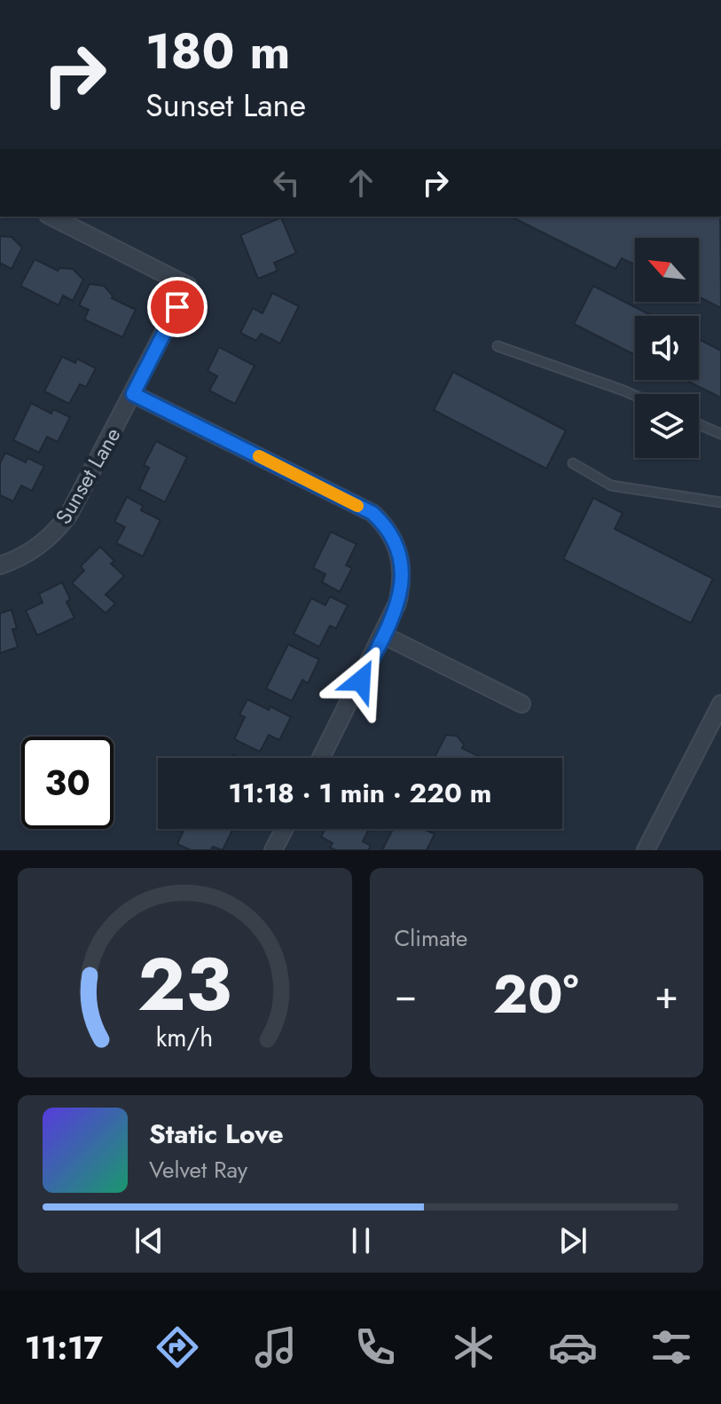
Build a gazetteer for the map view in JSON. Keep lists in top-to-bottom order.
{
  "streets": {
    "street": ["Sunset Lane"]
  },
  "north": "top left",
  "page": {
    "turn": ["180 m", "Sunset Lane"],
    "limit": "30",
    "trip": "11:18 · 1 min · 220 m",
    "tile": "Climate",
    "heat": ["−", "20°", "+"],
    "song": ["Static Love", "Velvet Ray"],
    "tabs": "11:17",
    "gauge": ["23", "km/h"]
  }
}
